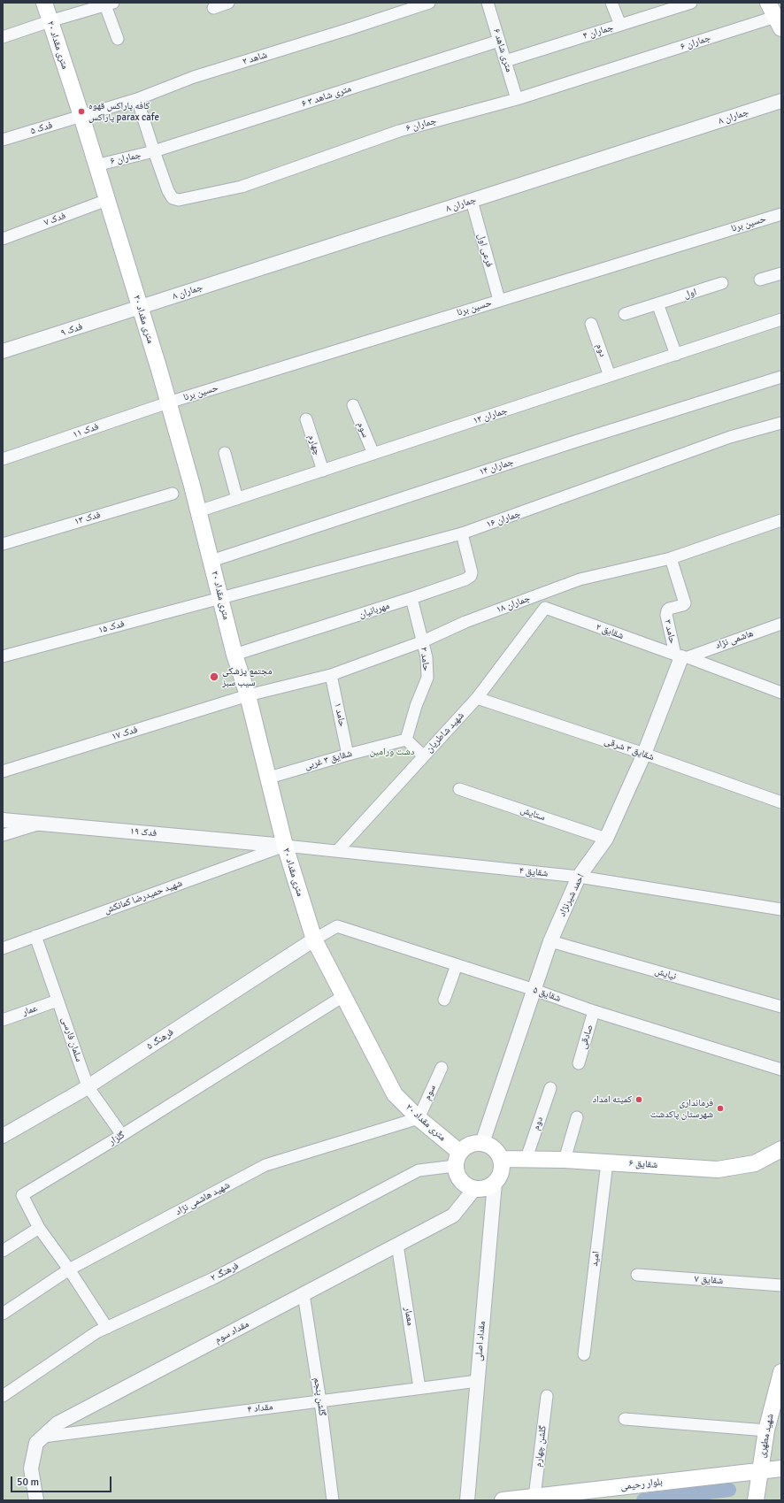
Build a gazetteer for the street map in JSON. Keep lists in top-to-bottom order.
{
  "streets": {
    "main road": [
      "۲۰ متری مقداد",
      "شقایق ۶",
      "شهید مطهری",
      "بلوار رحیمی"
    ],
    "street": [
      "جماران ۴",
      "جماران ۶",
      "۶ متری شاهد",
      "شاهد ۲",
      "۶ متری شاهد ۳",
      "جماران ۸",
      "فدک ۵",
      "فدک ۷",
      "حسین برنا",
      "فرعی اول",
      "اول",
      "فدک ۹",
      "دوم",
      "جماران ۱۲",
      "سوم",
      "فدک ۱۱",
      "چهارم",
      "جماران ۱۴",
      "فدک ۱۳",
      "جماران ۱۶",
      "جماران ۱۸",
      "مهربانیان",
      "فدک ۱۵",
      "شقایق ۲",
      "حامد ۳",
      "هاشمی نژاد",
      "حامد ۲",
      "حامد ۱",
      "شهید شاطریان",
      "فدک ۱۷",
      "شقایق ۳ شرقی",
      "شقایق ۳ غربی",
      "ستایش",
      "فدک ۱۹",
      "شقایق ۴",
      "احمد شیرنژاد",
      "شهید حمیدرضا کمانکش",
      "نیایش",
      "شقایق ۵",
      "عمار",
      "صادقی",
      "سلمان فارسی",
      "فرهنگ ۵",
      "گلزار",
      "شهید هاشمی نژاد",
      "امید",
      "فرهنگ ۲",
      "شقایق ۷",
      "معمار",
      "مقداد سوم",
      "مقداد اصلی",
      "گلشن پنجم",
      "مقداد ۴",
      "گلشن چهارم"
    ]
  },
  "crossings": [
    ["جماران ۴", "۶ متری شاهد"],
    ["جماران ۶", "۲۰ متری مقداد"],
    ["جماران ۶", "۶ متری شاهد"],
    ["جماران ۶", "۶ متری شاهد ۳"],
    ["۲۰ متری مقداد", "شاهد ۲"],
    ["۲۰ متری مقداد", "جماران ۸"],
    ["۲۰ متری مقداد", "فدک ۵"],
    ["۲۰ متری مقداد", "فدک ۷"],
    ["۲۰ متری مقداد", "حسین برنا"],
    ["۲۰ متری مقداد", "فدک ۹"],
    ["۲۰ متری مقداد", "جماران ۱۲"],
    ["۲۰ متری مقداد", "سوم"],
    ["۲۰ متری مقداد", "فدک ۱۱"],
    ["۲۰ متری مقداد", "جماران ۱۴"],
    ["۲۰ متری مقداد", "جماران ۱۶"],
    ["۲۰ متری مقداد", "جماران ۱۸"],
    ["۲۰ متری مقداد", "مهربانیان"],
    ["۲۰ متری مقداد", "فدک ۱۵"],
    ["۲۰ متری مقداد", "فدک ۱۷"],
    ["۲۰ متری مقداد", "شقایق ۳ غربی"],
    ["۲۰ متری مقداد", "فدک ۱۹"],
    ["۲۰ متری مقداد", "شقایق ۴"],
    ["۲۰ متری مقداد", "احمد شیرنژاد"],
    ["۲۰ متری مقداد", "شهید حمیدرضا کمانکش"],
    ["۲۰ متری مقداد", "شقایق ۵"],
    ["۲۰ متری مقداد", "فرهنگ ۵"],
    ["۲۰ متری مقداد", "گلزار"],
    ["۲۰ متری مقداد", "شقایق ۶"],
    ["۲۰ متری مقداد", "شهید هاشمی نژاد"],
    ["۲۰ متری مقداد", "فرهنگ ۲"],
    ["۲۰ متری مقداد", "مقداد سوم"],
    ["۲۰ متری مقداد", "مقداد اصلی"],
    ["۶ متری شاهد", "۶ متری شاهد ۳"],
    ["شاهد ۲", "فدک ۵"],
    ["جماران ۸", "فرعی اول"],
    ["جماران ۸", "فدک ۹"],
    ["حسین برنا", "فرعی اول"],
    ["حسین برنا", "فدک ۱۱"],
    ["دوم", "جماران ۱۲"],
    ["دوم", "شقایق ۶"],
    ["جماران ۱۲", "سوم"],
    ["جماران ۱۲", "چهارم"],
    ["سوم", "شهید هاشمی نژاد"],
    ["جماران ۱۶", "مهربانیان"],
    ["جماران ۱۶", "فدک ۱۵"],
    ["جماران ۱۸", "حامد ۳"],
    ["جماران ۱۸", "حامد ۲"],
    ["جماران ۱۸", "حامد ۱"],
    ["جماران ۱۸", "فدک ۱۷"],
    ["مهربانیان", "حامد ۲"],
    ["شقایق ۲", "حامد ۳"],
    ["شقایق ۲", "هاشمی نژاد"],
    ["شقایق ۲", "شهید شاطریان"],
    ["شقایق ۲", "احمد شیرنژاد"],
    ["حامد ۳", "هاشمی نژاد"],
    ["حامد ۳", "احمد شیرنژاد"],
    ["هاشمی نژاد", "احمد شیرنژاد"],
    ["حامد ۲", "شقایق ۳ غربی"],
    ["حامد ۱", "شقایق ۳ غربی"],
    ["شهید شاطریان", "شقایق ۳ شرقی"],
    ["شهید شاطریان", "شقایق ۴"],
    ["شقایق ۳ شرقی", "احمد شیرنژاد"],
    ["ستایش", "احمد شیرنژاد"],
    ["فدک ۱۹", "شقایق ۴"],
    ["فدک ۱۹", "شهید حمیدرضا کمانکش"],
    ["شقایق ۴", "احمد شیرنژاد"],
    ["شقایق ۴", "شهید حمیدرضا کمانکش"],
    ["احمد شیرنژاد", "نیایش"],
    ["احمد شیرنژاد", "شقایق ۵"],
    ["احمد شیرنژاد", "شقایق ۶"],
    ["احمد شیرنژاد", "فرهنگ ۲"],
    ["احمد شیرنژاد", "مقداد سوم"],
    ["احمد شیرنژاد", "مقداد اصلی"],
    ["شهید حمیدرضا کمانکش", "سلمان فارسی"],
    ["شقایق ۵", "صادقی"],
    ["شقایق ۵", "فرهنگ ۵"],
    ["عمار", "سلمان فارسی"],
    ["سلمان فارسی", "فرهنگ ۵"],
    ["سلمان فارسی", "گلزار"],
    ["گلزار", "شهید هاشمی نژاد"],
    ["گلزار", "فرهنگ ۲"],
    ["شقایق ۶", "امید"],
    ["شقایق ۶", "فرهنگ ۲"],
    ["شقایق ۶", "مقداد سوم"],
    ["شقایق ۶", "مقداد اصلی"],
    ["فرهنگ ۲", "مقداد سوم"],
    ["فرهنگ ۲", "مقداد اصلی"],
    ["معمار", "مقداد سوم"],
    ["معمار", "مقداد ۴"],
    ["مقداد سوم", "مقداد اصلی"],
    ["مقداد سوم", "گلشن پنجم"],
    ["مقداد سوم", "مقداد ۴"],
    ["مقداد اصلی", "مقداد ۴"],
    ["گلشن پنجم", "مقداد ۴"],
    ["شهید مطهری", "بلوار رحیمی"],
    ["گلشن چهارم", "بلوار رحیمی"]
  ],
  "parks": ["دشت ورامین"],
  "places": [
    "کافه پاراکس قهوه پاراکس parax cafe",
    "مجتمع پزشکی سیب سبز",
    "کمیته امداد",
    "فرمانداری شهرستان پاکدشت"
  ],
  "scale_bar": "50 m"
}
